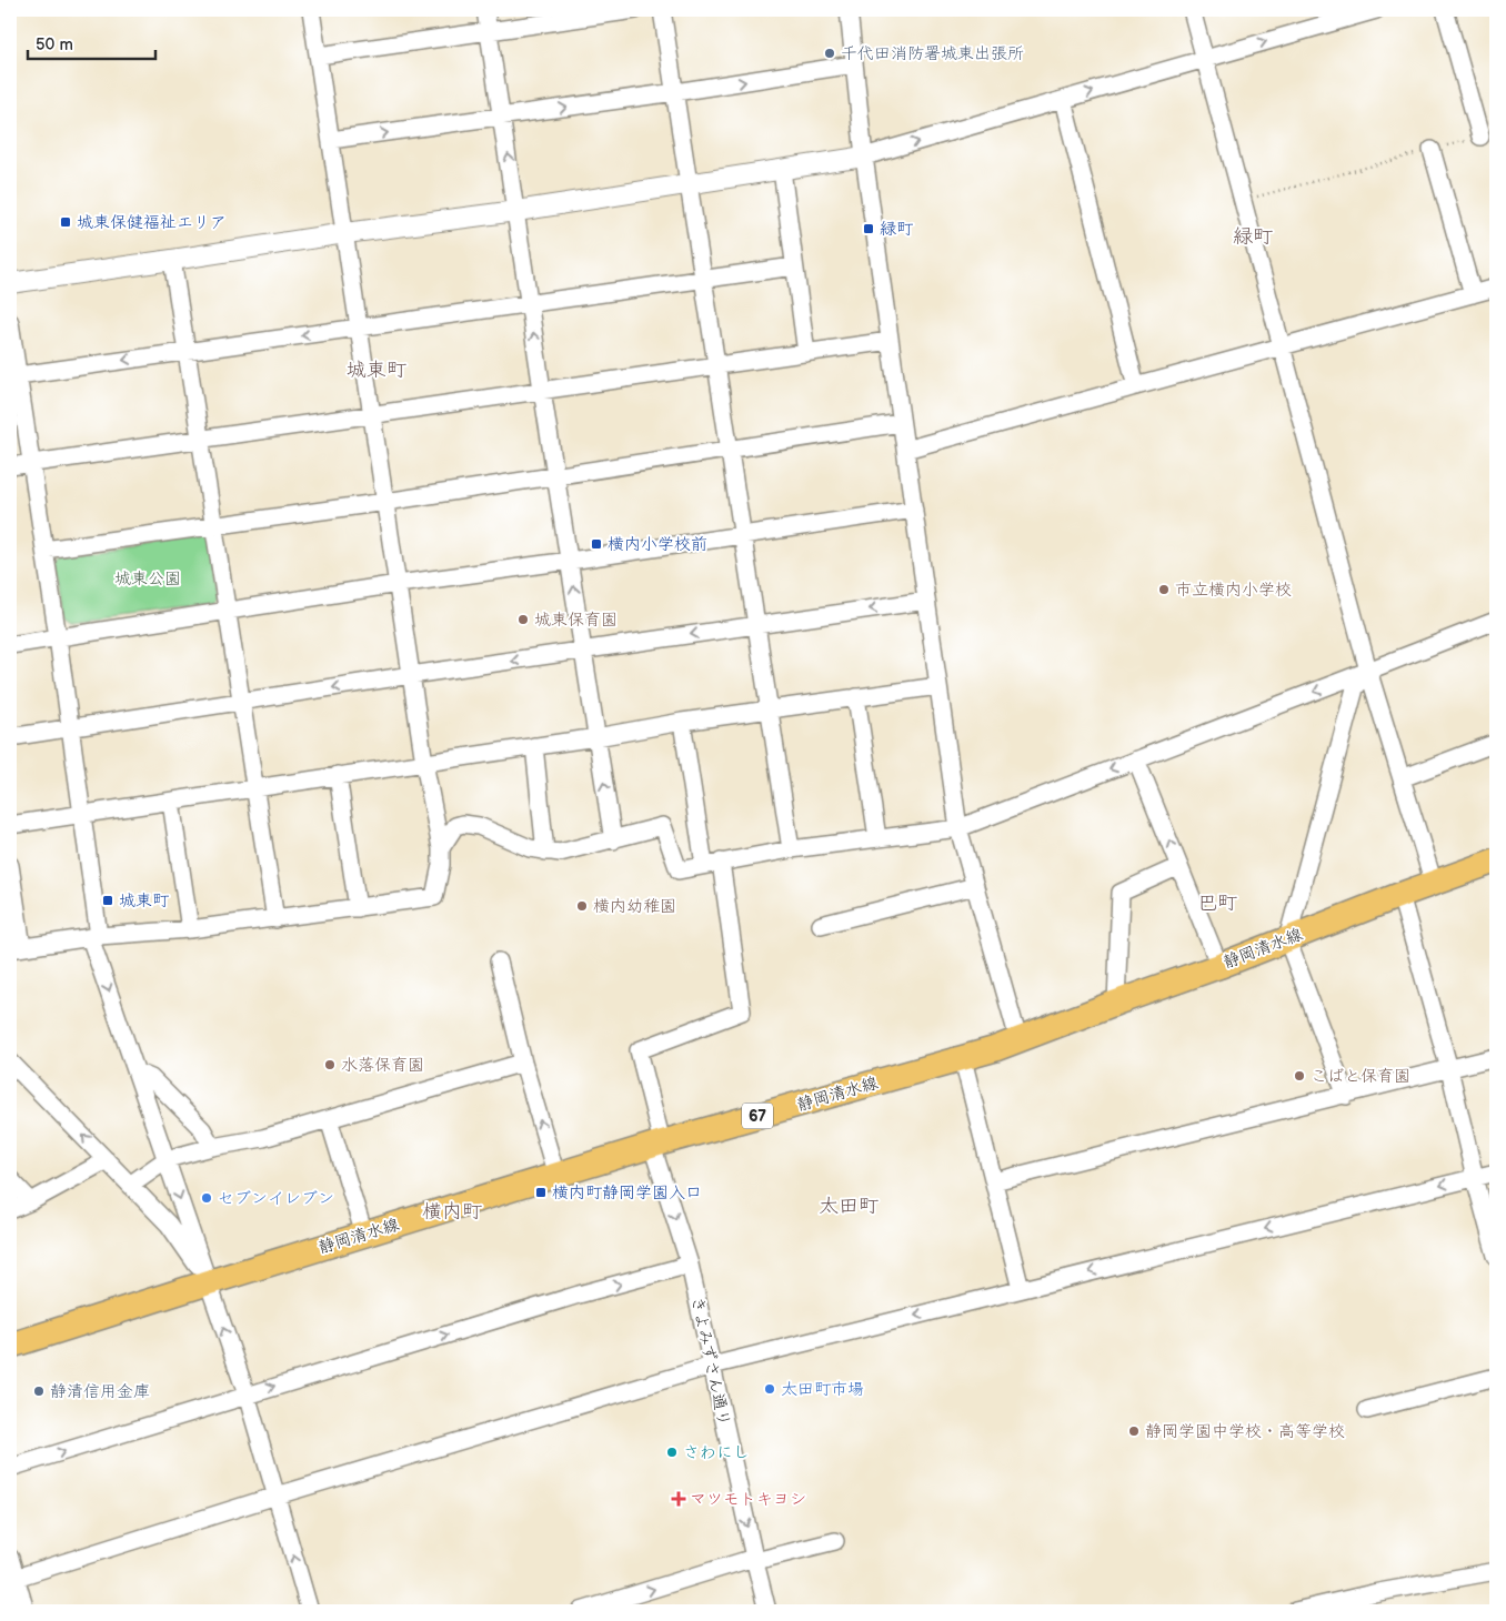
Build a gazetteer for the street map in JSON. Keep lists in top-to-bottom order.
{
  "streets": {
    "main road": ["静岡清水線", "67"],
    "street": ["きよみずさん通り"]
  },
  "crossings": [
    ["静岡清水線", "きよみずさん通り"]
  ],
  "one_way": ["きよみずさん通り"],
  "districts": [
    "緑町",
    "城東町",
    "巴町",
    "太田町",
    "横内町"
  ],
  "parks": ["城東公園"],
  "places": {
    "other": [
      "千代田消防署城東出張所",
      "市立横内小学校",
      "城東保育園",
      "横内幼稚園",
      "水落保育園",
      "こばと保育園",
      "セブンイレブン",
      "太田町市場",
      "静清信用金庫",
      "静岡学園中学校・高等学校",
      "さわにし"
    ],
    "transit": [
      "城東保健福祉エリア",
      "緑町",
      "横内小学校前",
      "城東町",
      "横内町静岡学園入口"
    ],
    "health": ["マツモトキヨシ"]
  },
  "scale_bar": "50 m"
}
